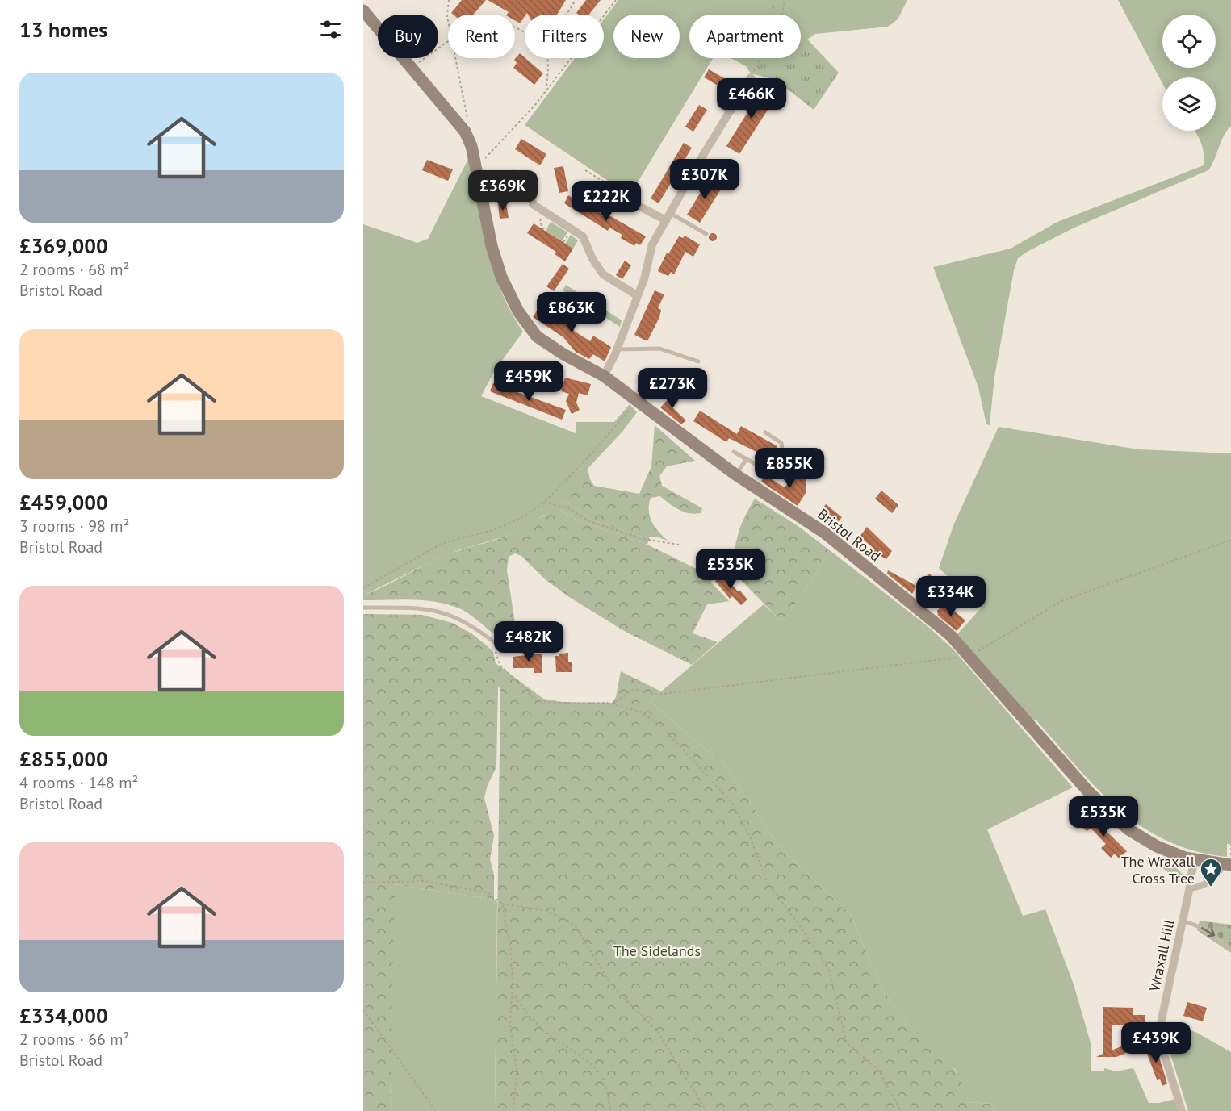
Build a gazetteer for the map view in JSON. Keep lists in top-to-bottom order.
{
  "streets": {
    "main road": ["Bristol Road"],
    "street": ["Wraxall Hill"]
  },
  "crossings": [
    ["Bristol Road", "Wraxall Hill"]
  ],
  "parks": ["The Sidelands"],
  "places": {
    "place": ["The Wraxall Cross Tree"]
  },
  "page": {
    "heading": "13 homes",
    "chip": [
      "Buy",
      "Rent",
      "Filters",
      "New",
      "Apartment"
    ],
    "list": [
      {
        "name": "£369,000",
        "note": "2 rooms · 68 m² · Bristol Road"
      },
      {
        "name": "£459,000",
        "note": "3 rooms · 98 m² · Bristol Road"
      },
      {
        "name": "£855,000",
        "note": "4 rooms · 148 m² · Bristol Road"
      },
      {
        "name": "£334,000",
        "note": "2 rooms · 66 m² · Bristol Road"
      }
    ],
    "price": [
      "£466K",
      "£307K",
      "£369K",
      "£222K",
      "£863K",
      "£459K",
      "£273K",
      "£855K",
      "£535K",
      "£334K",
      "£482K",
      "£535K",
      "£439K"
    ]
  }
}
